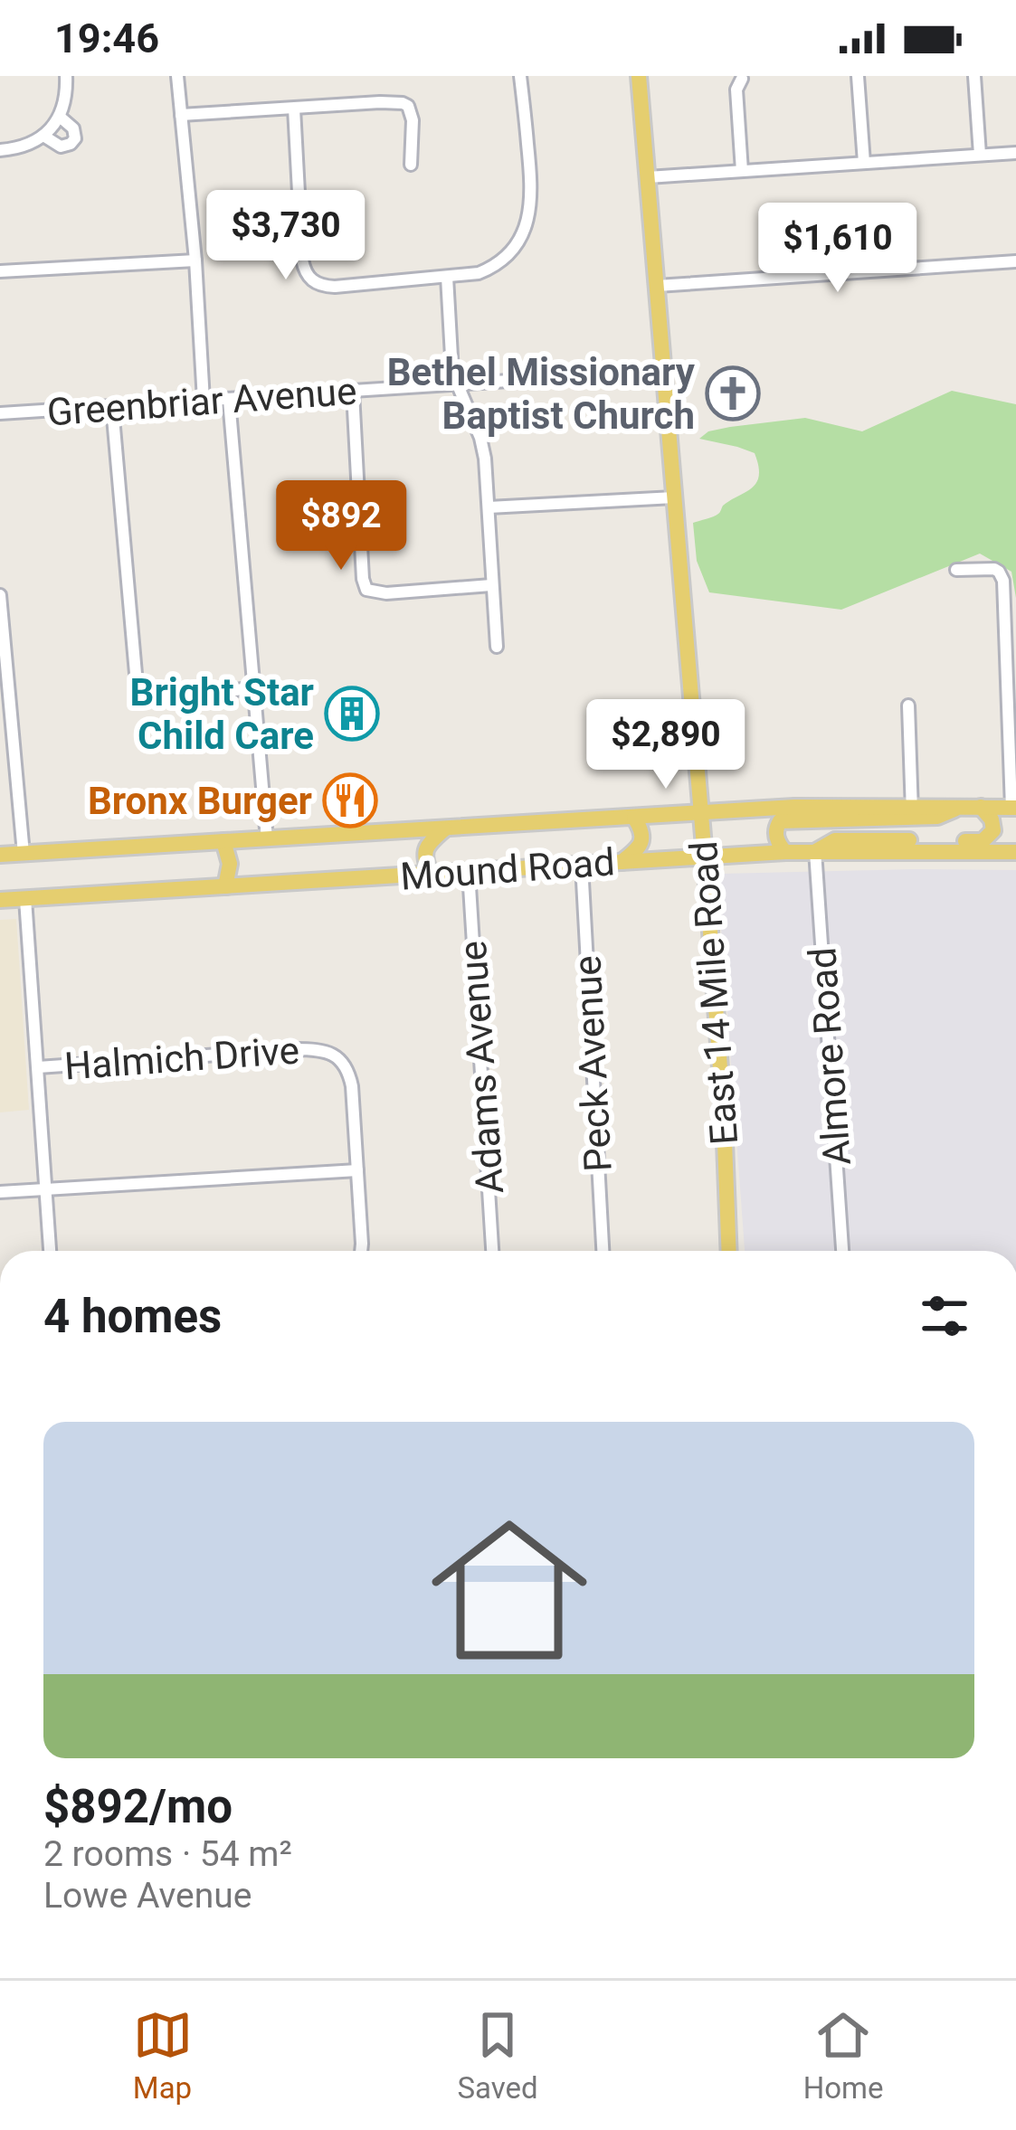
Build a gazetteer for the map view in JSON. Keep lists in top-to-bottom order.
{
  "streets": {
    "main road": ["Mound Road", "East 14 Mile Road"],
    "street": [
      "Greenbriar Avenue",
      "Almore Road",
      "Halmich Drive",
      "Peck Avenue",
      "Adams Avenue"
    ]
  },
  "crossings": [
    ["Greenbriar Avenue", "East 14 Mile Road"],
    ["Mound Road", "East 14 Mile Road"],
    ["Mound Road", "Almore Road"],
    ["Mound Road", "Peck Avenue"],
    ["Mound Road", "Adams Avenue"]
  ],
  "places": {
    "church": ["Bethel Missionary Baptist Church"],
    "building": ["Bright Star Child Care"],
    "restaurant": ["Bronx Burger"]
  },
  "page": {
    "status": "19:46",
    "price": [
      "$3,730",
      "$1,610",
      "$892",
      "$2,890"
    ],
    "heading": "4 homes",
    "list": [
      {
        "name": "$892/mo",
        "note": "2 rooms · 54 m² · Lowe Avenue"
      }
    ],
    "tabs": ["Map", "Saved", "Home"]
  }
}
